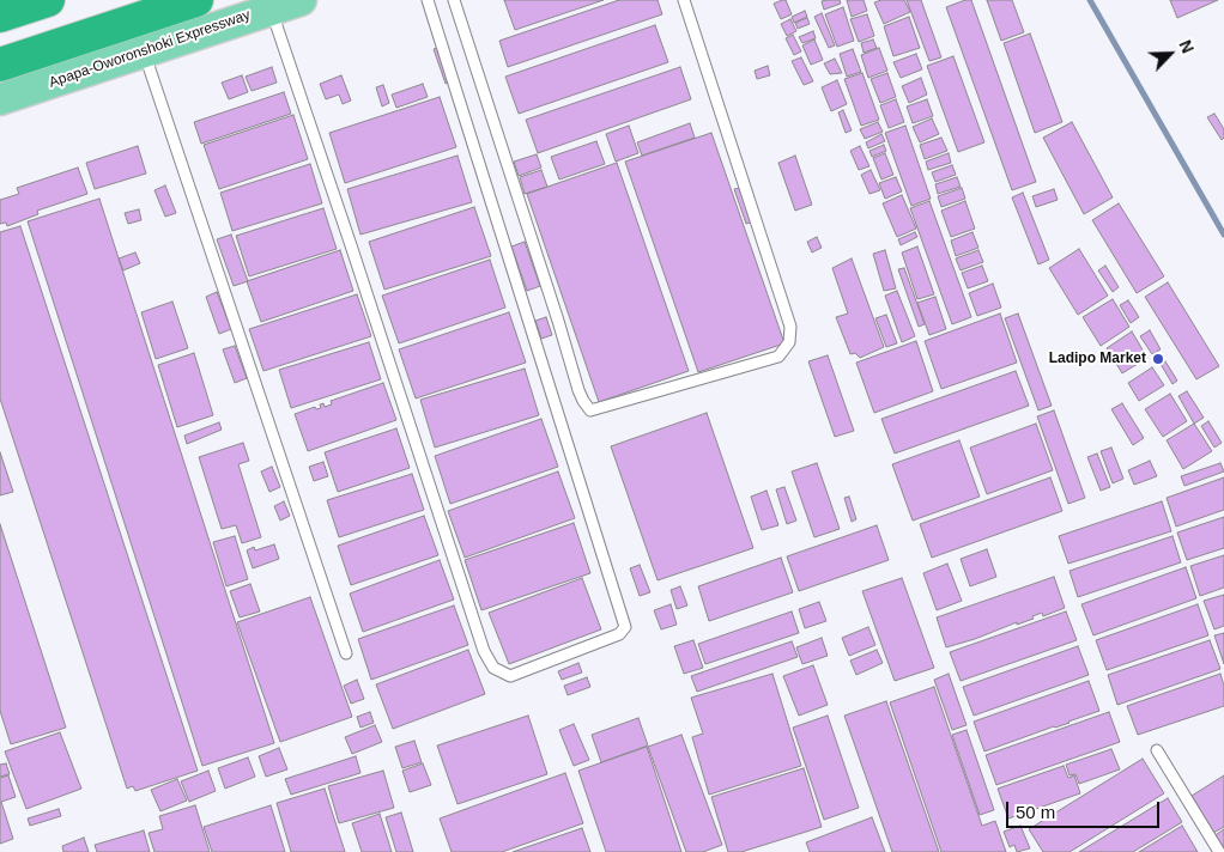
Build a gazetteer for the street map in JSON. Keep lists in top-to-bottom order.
{
  "streets": {
    "main road": ["Apapa-Oworonshoki Expressway"]
  },
  "places": ["Ladipo Market"],
  "scale_bar": "50 m",
  "north": "top right"
}
